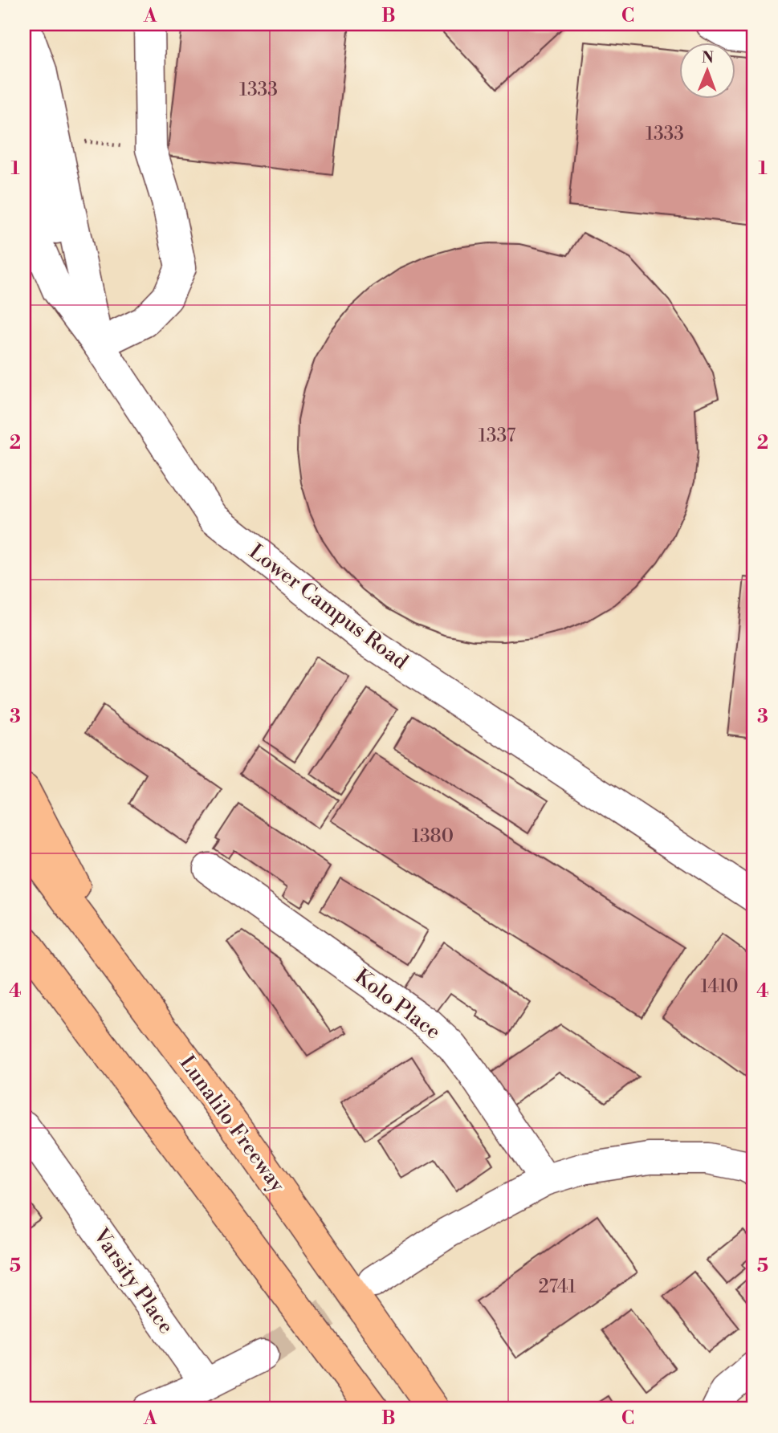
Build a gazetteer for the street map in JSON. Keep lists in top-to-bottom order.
{
  "streets": {
    "highway": ["Lunalilo Freeway"],
    "street": ["Lower Campus Road", "Kolo Place", "Varsity Place"]
  },
  "house_numbers": [
    "1333",
    "1333",
    "1337",
    "1380",
    "1410",
    "2741"
  ],
  "north": "top",
  "grid": {
    "columns": ["A", "B", "C"],
    "rows": [
      "1",
      "2",
      "3",
      "4",
      "5"
    ]
  }
}
